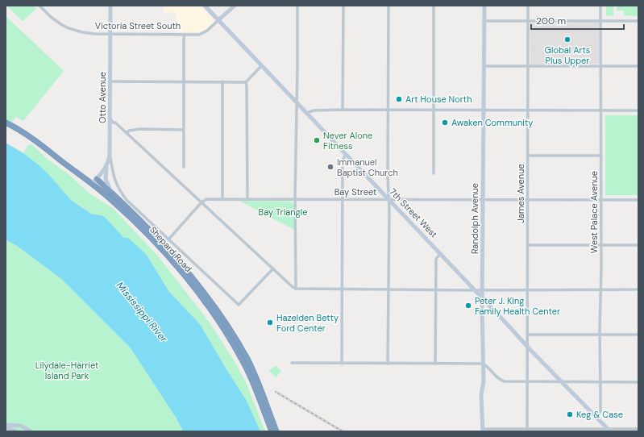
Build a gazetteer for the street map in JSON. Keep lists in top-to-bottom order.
{
  "streets": {
    "highway": ["Shepard Road"],
    "street": [
      "Victoria Street South",
      "Otto Avenue",
      "Bay Street",
      "James Avenue",
      "West Palace Avenue",
      "7th Street West",
      "Randolph Avenue"
    ]
  },
  "crossings": [
    ["Victoria Street South", "Otto Avenue"],
    ["Victoria Street South", "7th Street West"],
    ["Otto Avenue", "Shepard Road"],
    ["Bay Street", "James Avenue"],
    ["Bay Street", "West Palace Avenue"],
    ["Bay Street", "7th Street West"],
    ["Bay Street", "Randolph Avenue"],
    ["James Avenue", "7th Street West"],
    ["West Palace Avenue", "7th Street West"],
    ["7th Street West", "Randolph Avenue"]
  ],
  "water": ["Mississippi River"],
  "parks": ["Bay Triangle", "Lilydale-Harriet Island Park"],
  "places": [
    "Global Arts Plus Upper",
    "Art House North",
    "Awaken Community",
    "Never Alone Fitness",
    "Immanuel Baptist Church",
    "Peter J. King Family Health Center",
    "Hazelden Betty Ford Center",
    "Keg & Case"
  ],
  "scale_bar": "200 m"
}
